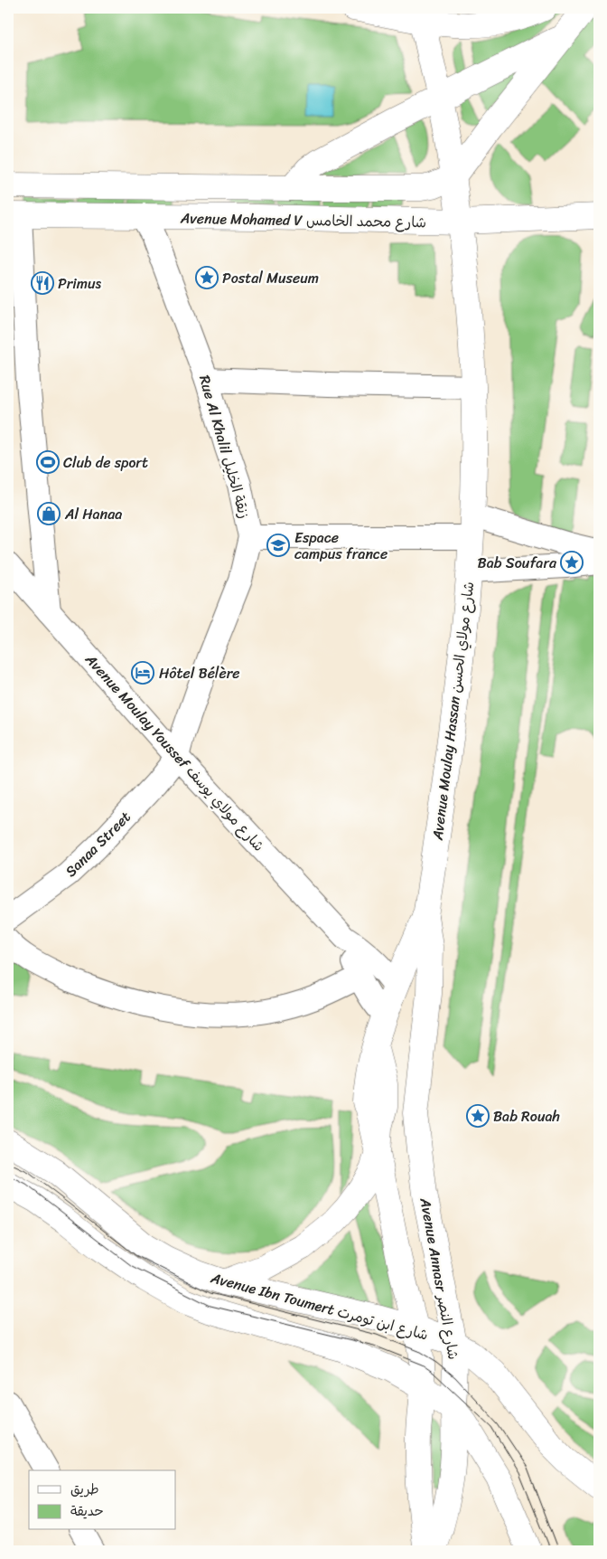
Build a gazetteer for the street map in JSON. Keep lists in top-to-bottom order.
{
  "streets": {
    "main road": [
      "Avenue Mohamed V شارع محمد الخامس",
      "Avenue Moulay Hassan شارع مولاي الحسن",
      "Avenue Annasr شارع النصر",
      "Avenue Ibn Toumert شارع ابن تومرت"
    ],
    "street": ["Rue Al Khalil زنقة الخليل", "Avenue Moulay Youssef شارع مولاي يوسف", "Sanaa Street"]
  },
  "crossings": [
    ["Avenue Mohamed V شارع محمد الخامس", "Rue Al Khalil زنقة الخليل"],
    ["Avenue Mohamed V شارع محمد الخامس", "Avenue Moulay Hassan شارع مولاي الحسن"],
    ["Rue Al Khalil زنقة الخليل", "Avenue Moulay Youssef شارع مولاي يوسف"],
    ["Rue Al Khalil زنقة الخليل", "Sanaa Street"],
    ["Avenue Moulay Hassan شارع مولاي الحسن", "Avenue Moulay Youssef شارع مولاي يوسف"],
    ["Avenue Moulay Hassan شارع مولاي الحسن", "Avenue Annasr شارع النصر"],
    ["Avenue Moulay Youssef شارع مولاي يوسف", "Sanaa Street"],
    ["Avenue Annasr شارع النصر", "Avenue Ibn Toumert شارع ابن تومرت"]
  ],
  "places": {
    "place": ["Postal Museum", "Bab Soufara", "Bab Rouah"],
    "restaurant": ["Primus"],
    "sports": ["Club de sport"],
    "shop": ["Al Hanaa"],
    "school or university": ["Espace campus france"],
    "hotel": ["Hôtel Bélère"]
  },
  "legend": ["طريق", "حديقة"]
}
